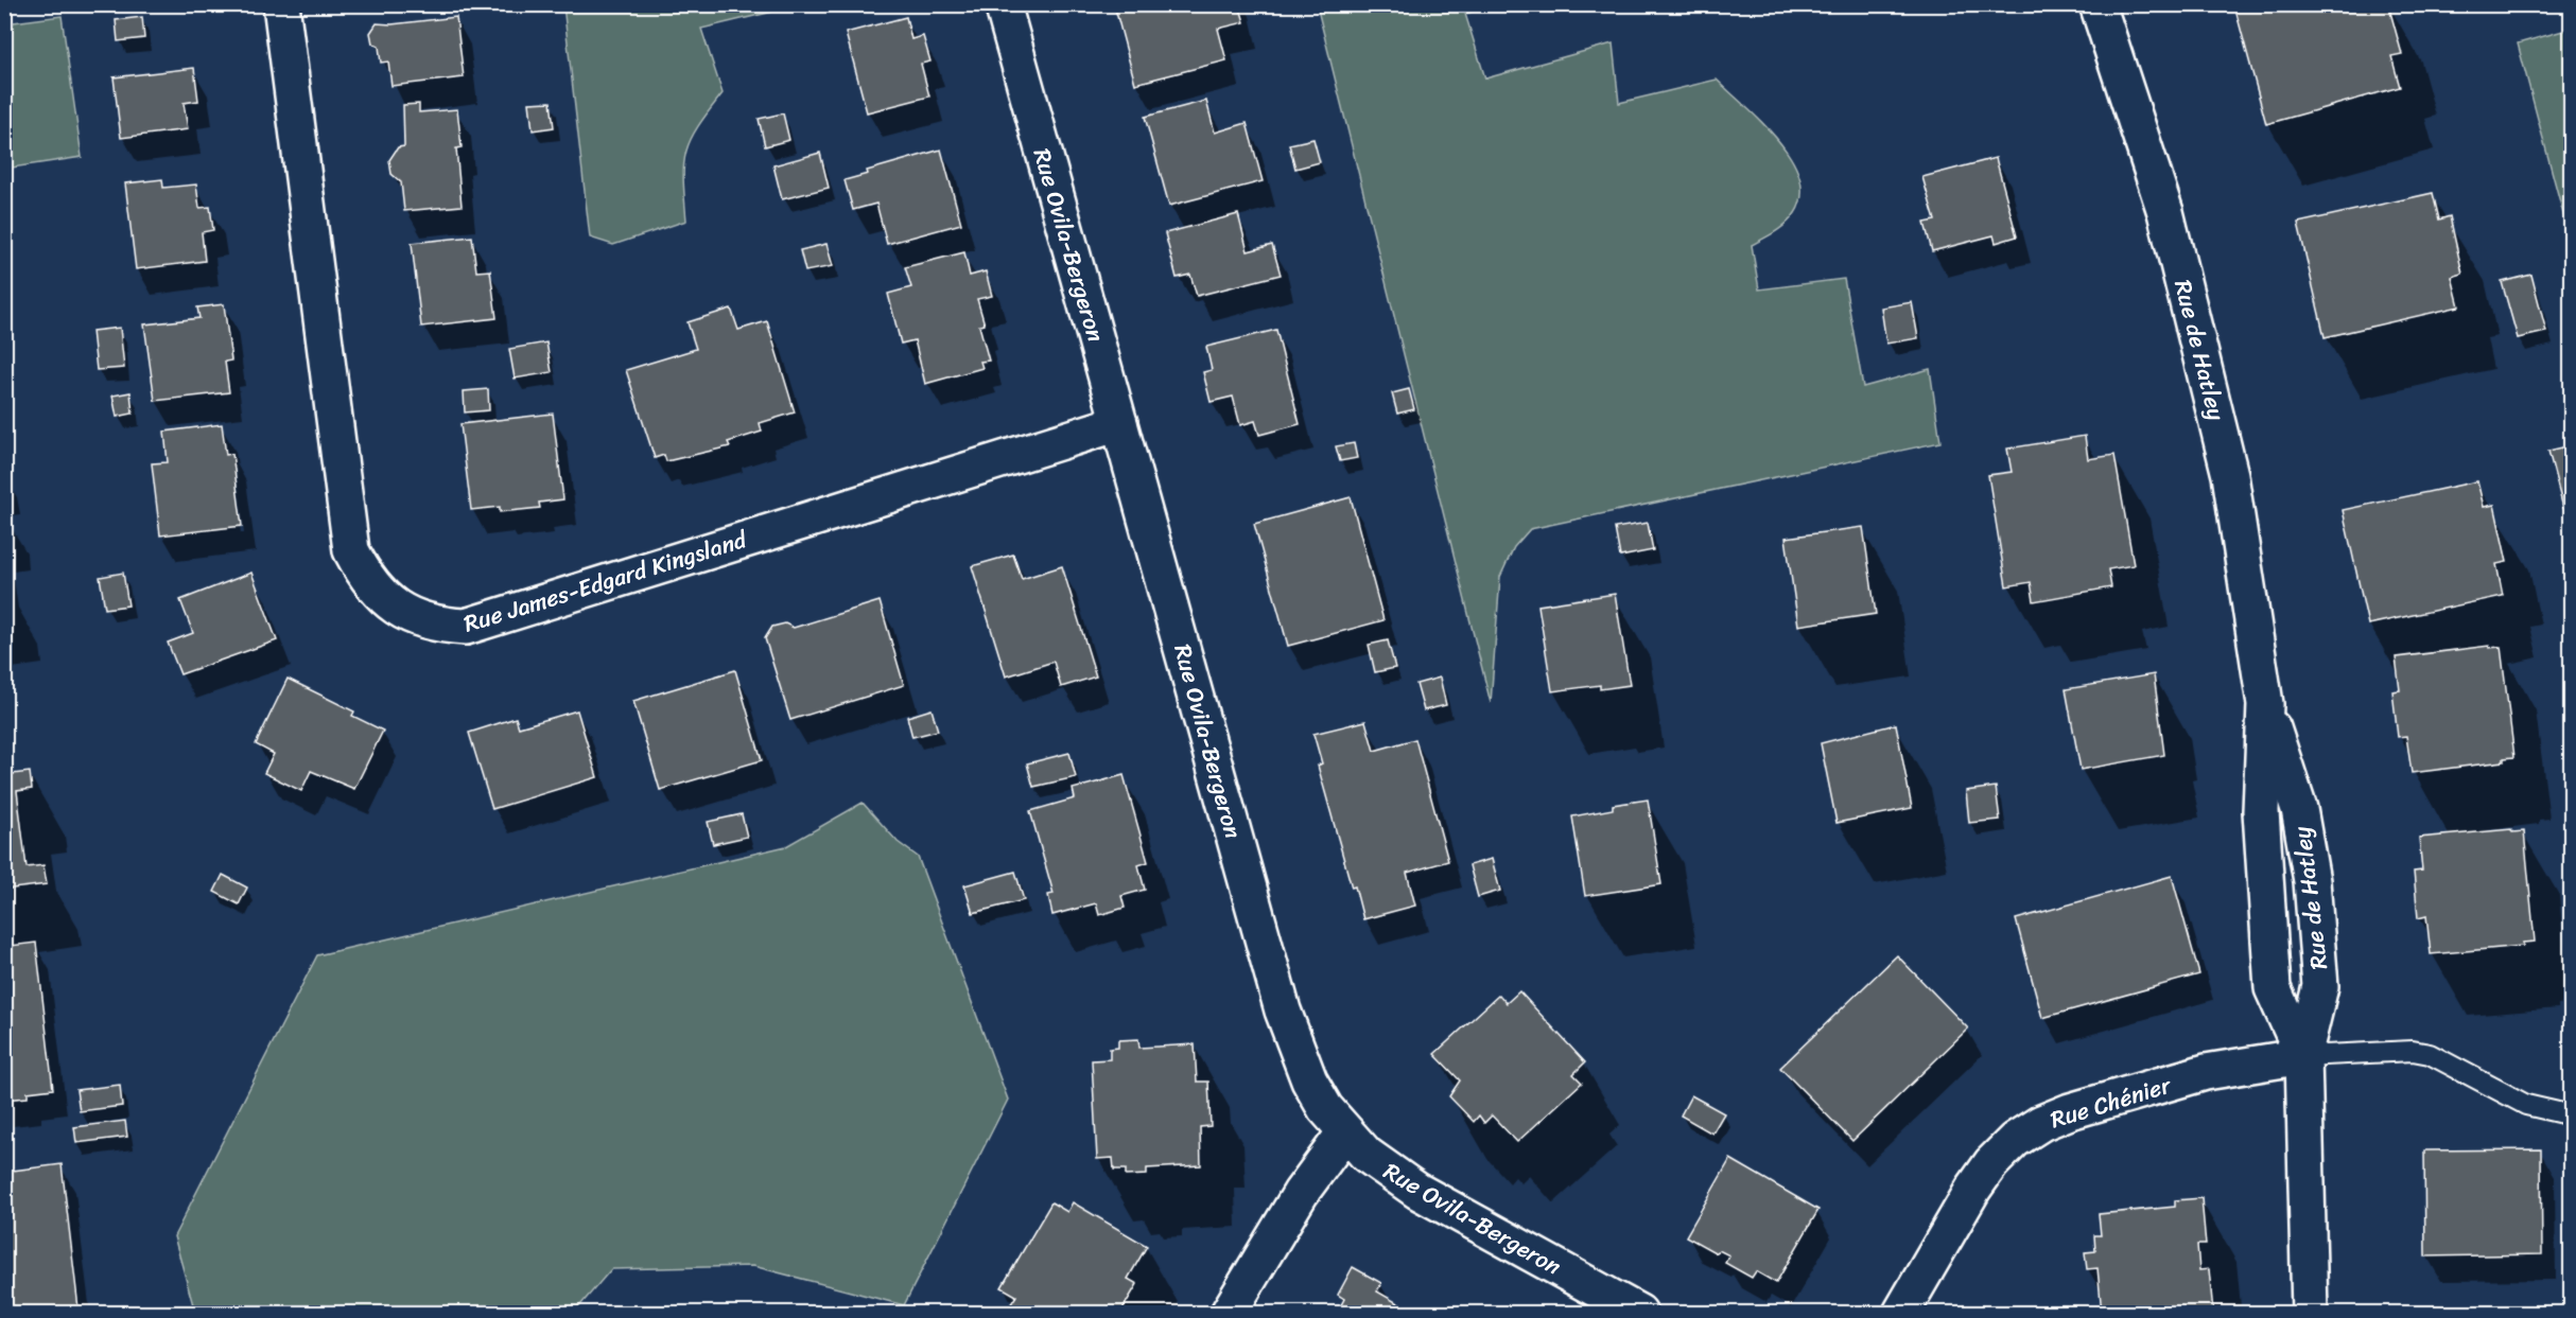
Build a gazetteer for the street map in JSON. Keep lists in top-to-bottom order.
{
  "streets": {
    "street": [
      "Rue Ovila-Bergeron",
      "Rue de Hatley",
      "Rue James-Edgard Kingsland",
      "Rue Chénier"
    ]
  },
  "crossings": [
    ["Rue Ovila-Bergeron", "Rue James-Edgard Kingsland"],
    ["Rue de Hatley", "Rue Chénier"]
  ]
}
